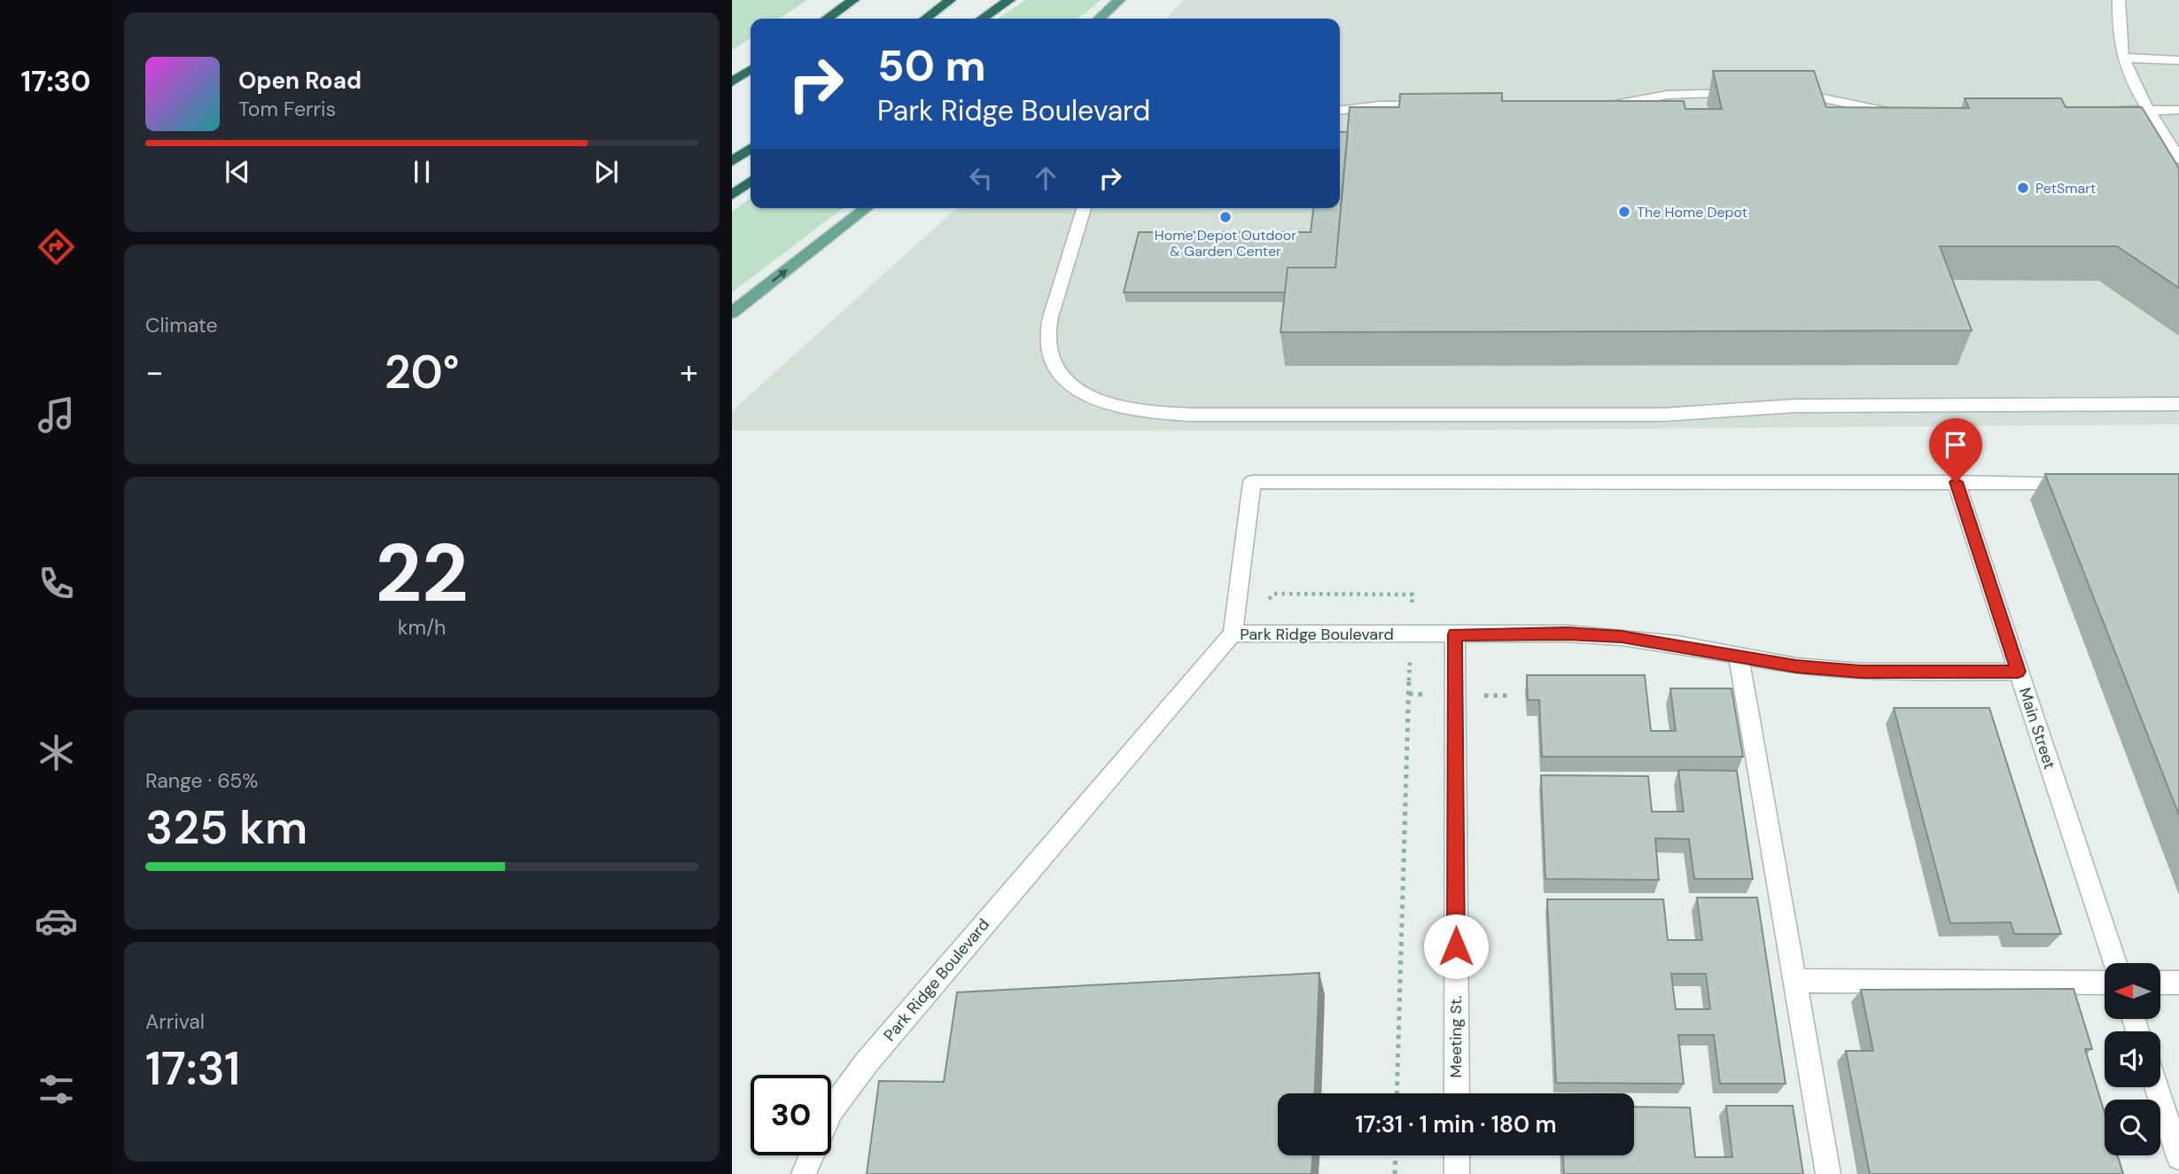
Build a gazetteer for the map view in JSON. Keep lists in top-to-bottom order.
{
  "streets": {
    "street": ["Park Ridge Boulevard", "Main Street", "Meeting St."]
  },
  "crossings": [
    ["Park Ridge Boulevard", "Main Street"],
    ["Park Ridge Boulevard", "Meeting St."]
  ],
  "places": ["PetSmart", "The Home Depot", "Home Depot Outdoor & Garden Center"],
  "north": "left",
  "page": {
    "tabs": "17:30",
    "turn": ["50 m", "Park Ridge Boulevard"],
    "song": ["Open Road", "Tom Ferris"],
    "tile": [
      "Climate",
      ["22", "km/h"],
      ["Range · 65%", "325 km"],
      ["Arrival", "17:31"]
    ],
    "heat": ["−", "20°", "+"],
    "limit": "30",
    "trip": "17:31 · 1 min · 180 m"
  }
}
